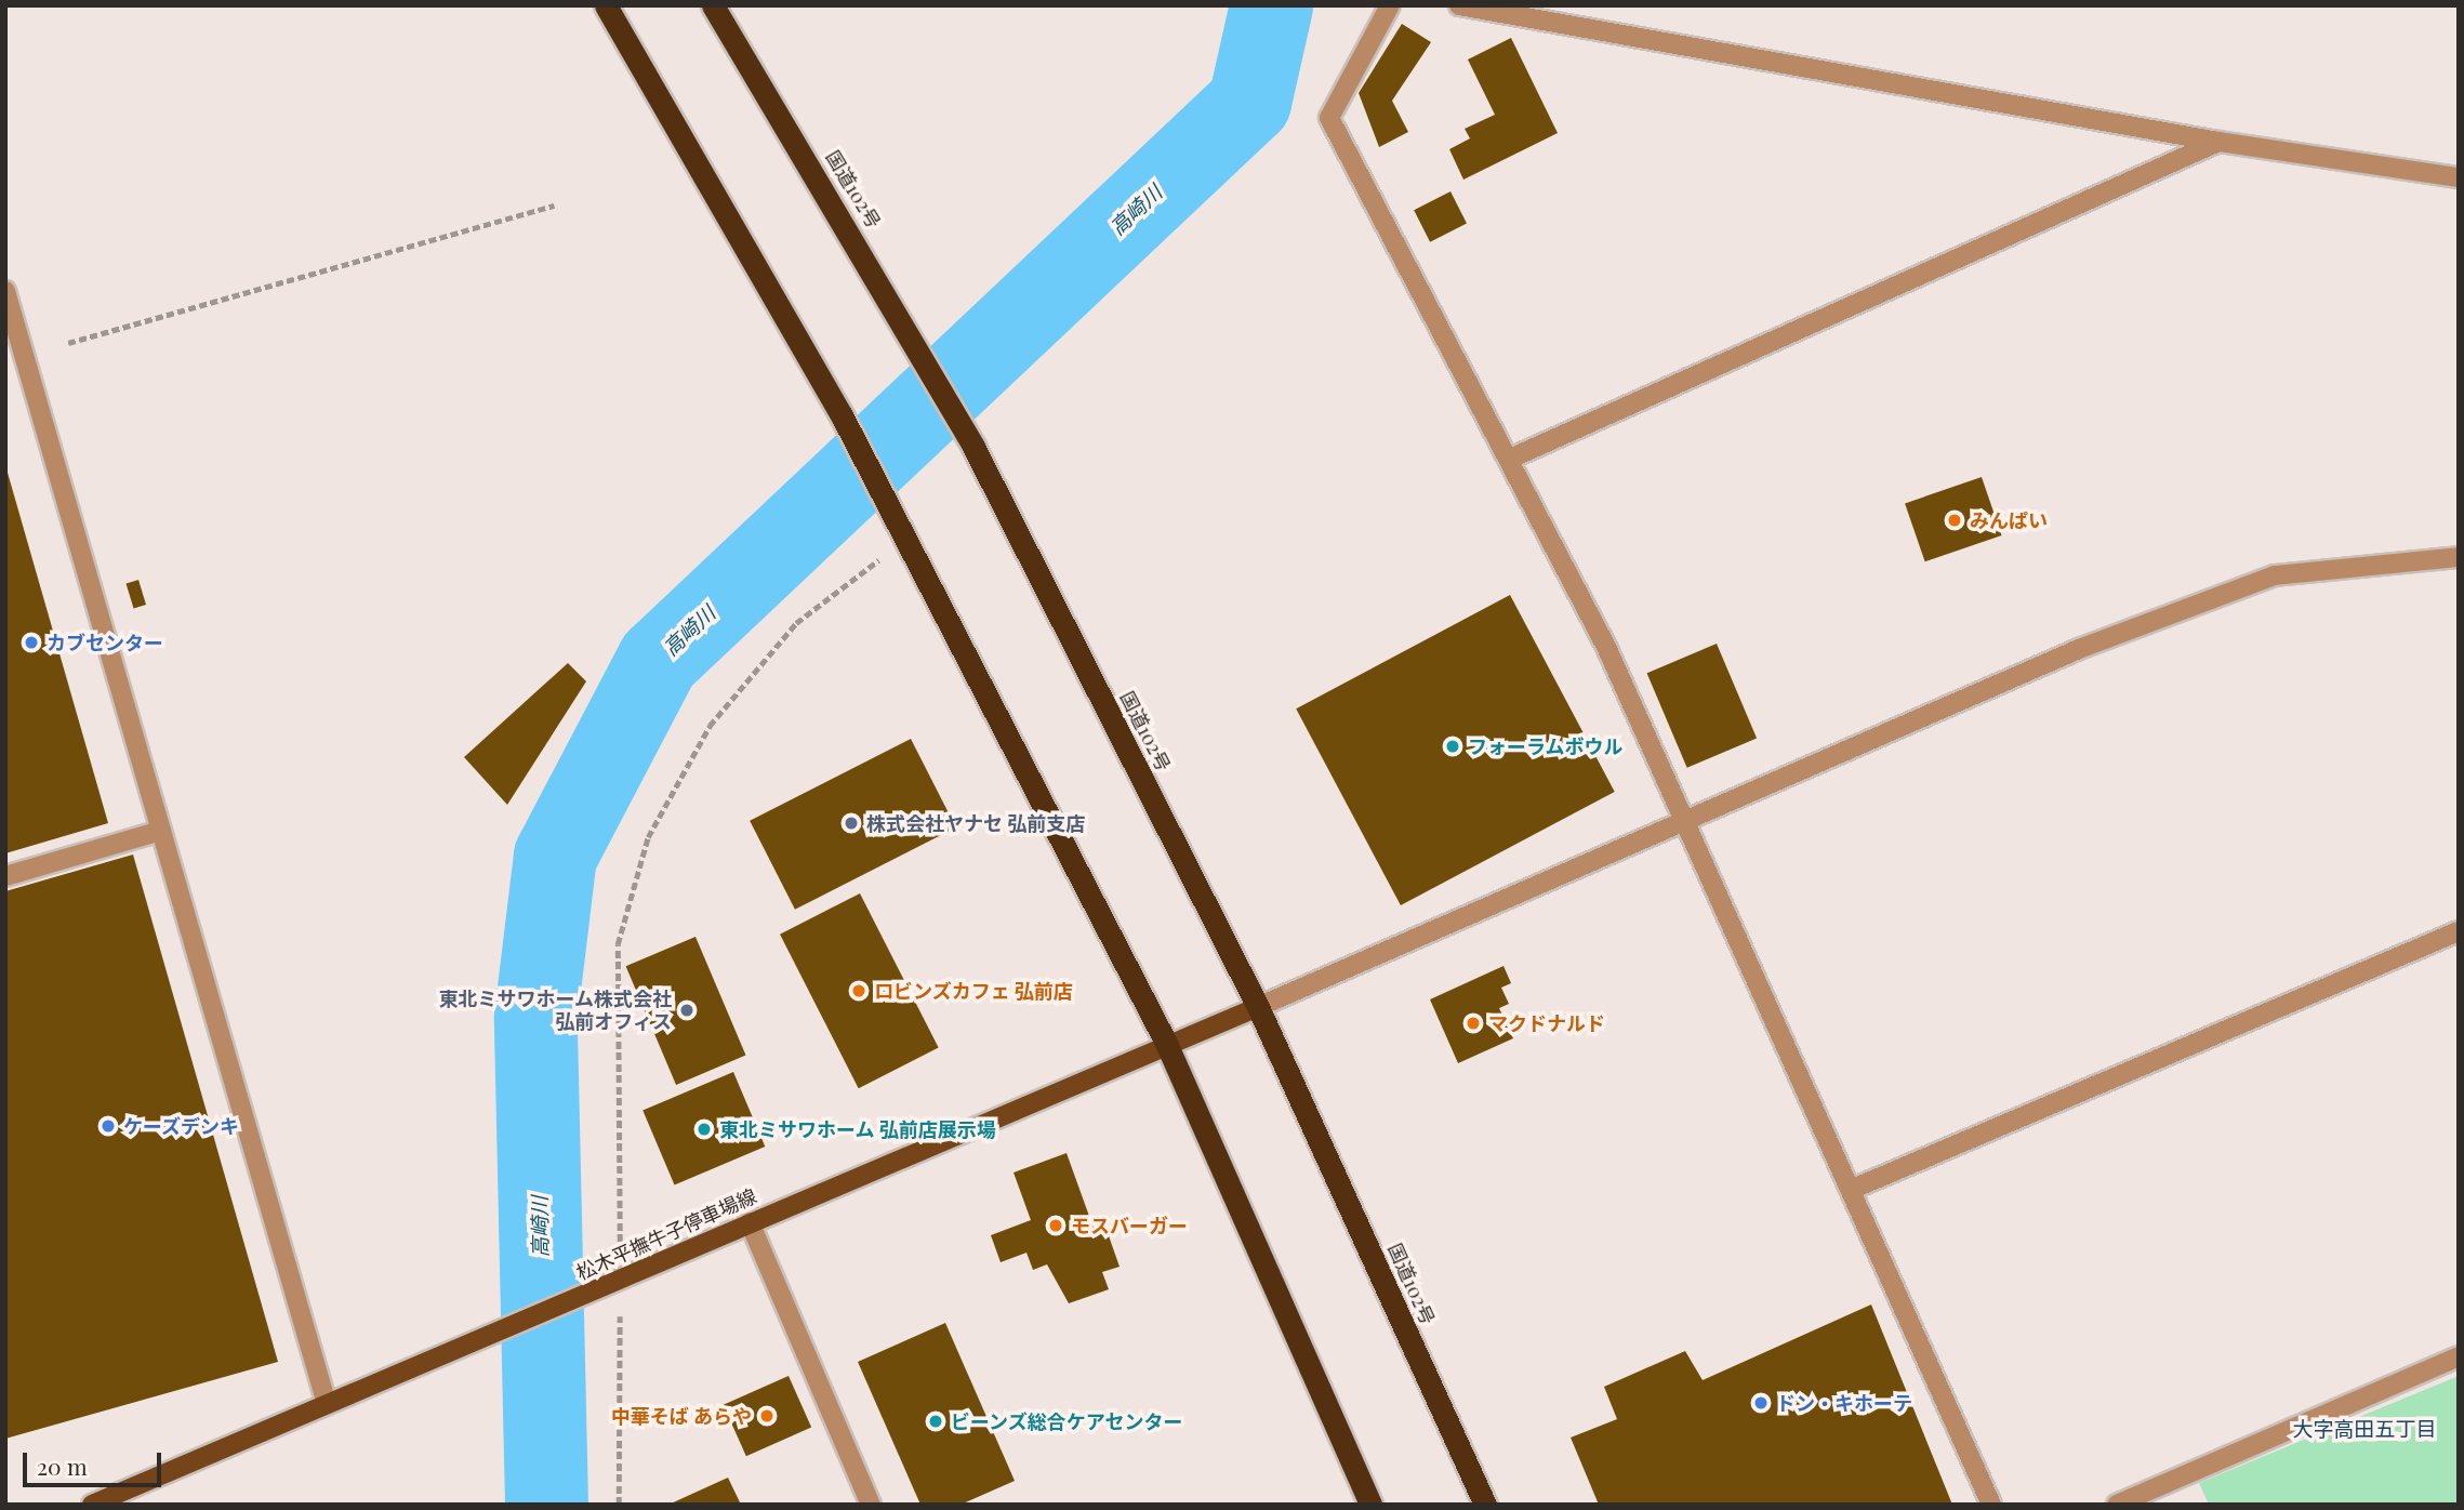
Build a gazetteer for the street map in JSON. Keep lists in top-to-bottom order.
{
  "streets": {
    "highway": ["国道102号"],
    "main road": ["松木平撫牛子停車場線"]
  },
  "crossings": [
    ["国道102号", "松木平撫牛子停車場線"]
  ],
  "districts": ["大字高田五丁目"],
  "water": ["高崎川"],
  "places": [
    "みんぱい",
    "カブセンター",
    "フォーラムボウル",
    "株式会社ヤナセ 弘前支店",
    "ロビンズカフェ 弘前店",
    "東北ミサワホーム株式会社 弘前オフィス",
    "マクドナルド",
    "ケーズデンキ",
    "東北ミサワホーム 弘前店展示場",
    "モスバーガー",
    "ドン・キホーテ",
    "中華そば あらや",
    "ビーンズ総合ケアセンター"
  ],
  "scale_bar": "20 m"
}
